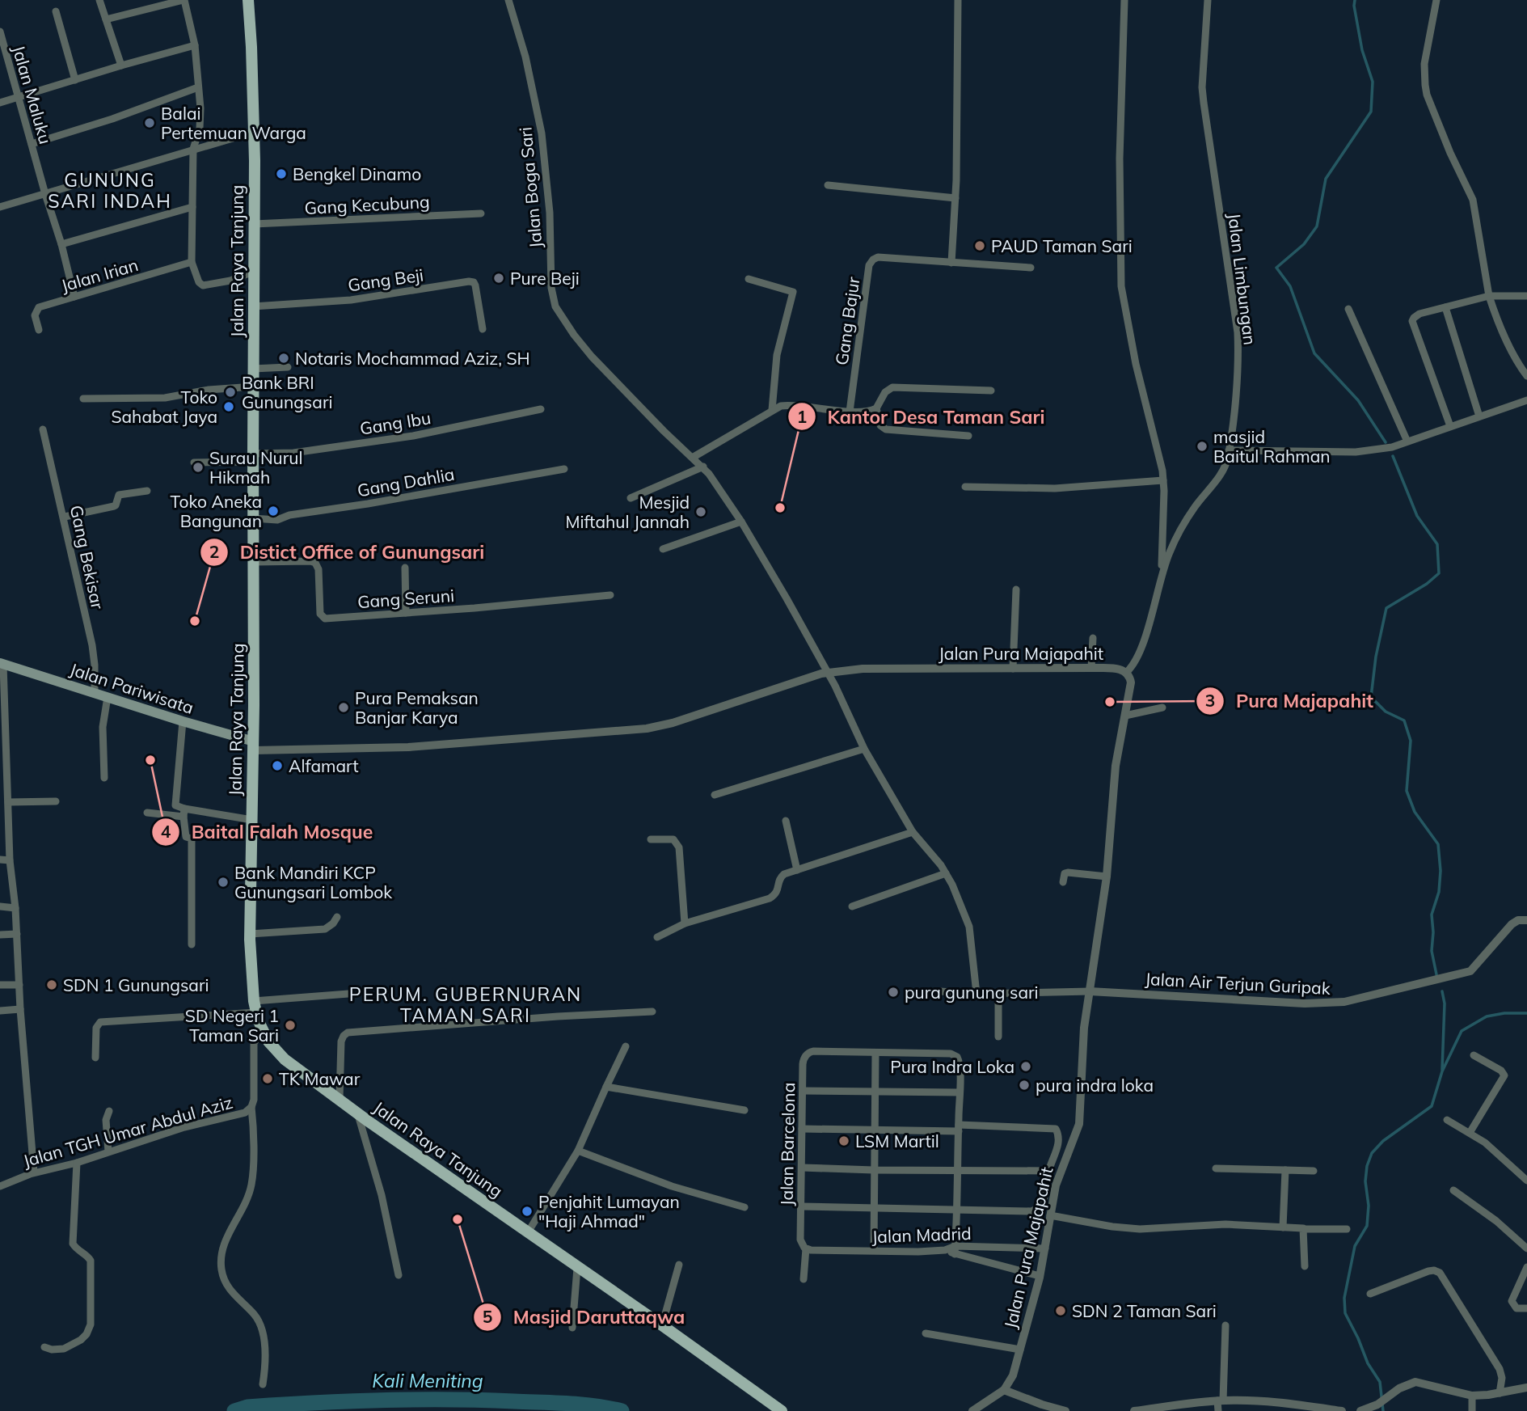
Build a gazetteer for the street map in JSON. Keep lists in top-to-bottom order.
{
  "streets": {
    "main road": ["Jalan Raya Tanjung", "Jalan Pariwisata"],
    "street": [
      "Jalan Maluku",
      "Jalan Boga Sari",
      "Gang Kecubung",
      "Jalan Irian",
      "Jalan Limbungan",
      "Gang Beji",
      "Gang Bajur",
      "Gang Ibu",
      "Gang Dahlia",
      "Gang Bekisar",
      "Gang Seruni",
      "Jalan Pura Majapahit",
      "Jalan Air Terjun Guripak",
      "Jalan TGH Umar Abdul Aziz",
      "Jalan Barcelona",
      "Jalan Madrid"
    ]
  },
  "crossings": [
    ["Jalan Maluku", "Jalan Irian"],
    ["Jalan Boga Sari", "Jalan Pura Majapahit"],
    ["Gang Kecubung", "Jalan Raya Tanjung"],
    ["Jalan Raya Tanjung", "Gang Beji"],
    ["Jalan Raya Tanjung", "Gang Ibu"],
    ["Jalan Raya Tanjung", "Gang Dahlia"],
    ["Jalan Raya Tanjung", "Gang Seruni"],
    ["Jalan Raya Tanjung", "Jalan Pura Majapahit"],
    ["Jalan Raya Tanjung", "Jalan Pariwisata"],
    ["Jalan Raya Tanjung", "Jalan TGH Umar Abdul Aziz"],
    ["Jalan Limbungan", "Jalan Pura Majapahit"],
    ["Gang Bekisar", "Jalan Pariwisata"],
    ["Jalan Pura Majapahit", "Jalan Pariwisata"],
    ["Jalan Pura Majapahit", "Jalan Air Terjun Guripak"],
    ["Jalan Pura Majapahit", "Jalan Madrid"],
    ["Jalan Barcelona", "Jalan Madrid"]
  ],
  "districts": ["GUNUNG SARI INDAH", "PERUM. GUBERNURAN TAMAN SARI"],
  "water": ["Kali Meniting"],
  "places": [
    "Balai Pertemuan Warga",
    "Bengkel Dinamo",
    "PAUD Taman Sari",
    "Pure Beji",
    "Notaris Mochammad Aziz, SH",
    "Bank BRI Gunungsari",
    "Toko Sahabat Jaya",
    "masjid Baitul Rahman",
    "Surau Nurul Hikmah",
    "Kantor Desa Taman Sari",
    "Toko Aneka Bangunan",
    "Mesjid Miftahul Jannah",
    "Distict Office of Gunungsari",
    "Pura Majapahit",
    "Pura Pemaksan Banjar Karya",
    "Baital Falah Mosque",
    "Alfamart",
    "Bank Mandiri KCP Gunungsari Lombok",
    "SDN 1 Gunungsari",
    "pura gunung sari",
    "SD Negeri 1 Taman Sari",
    "Pura Indra Loka",
    "TK Mawar",
    "pura indra loka",
    "LSM Martil",
    "Penjahit Lumayan \"Haji Ahmad\"",
    "Masjid Daruttaqwa",
    "SDN 2 Taman Sari"
  ]
}
